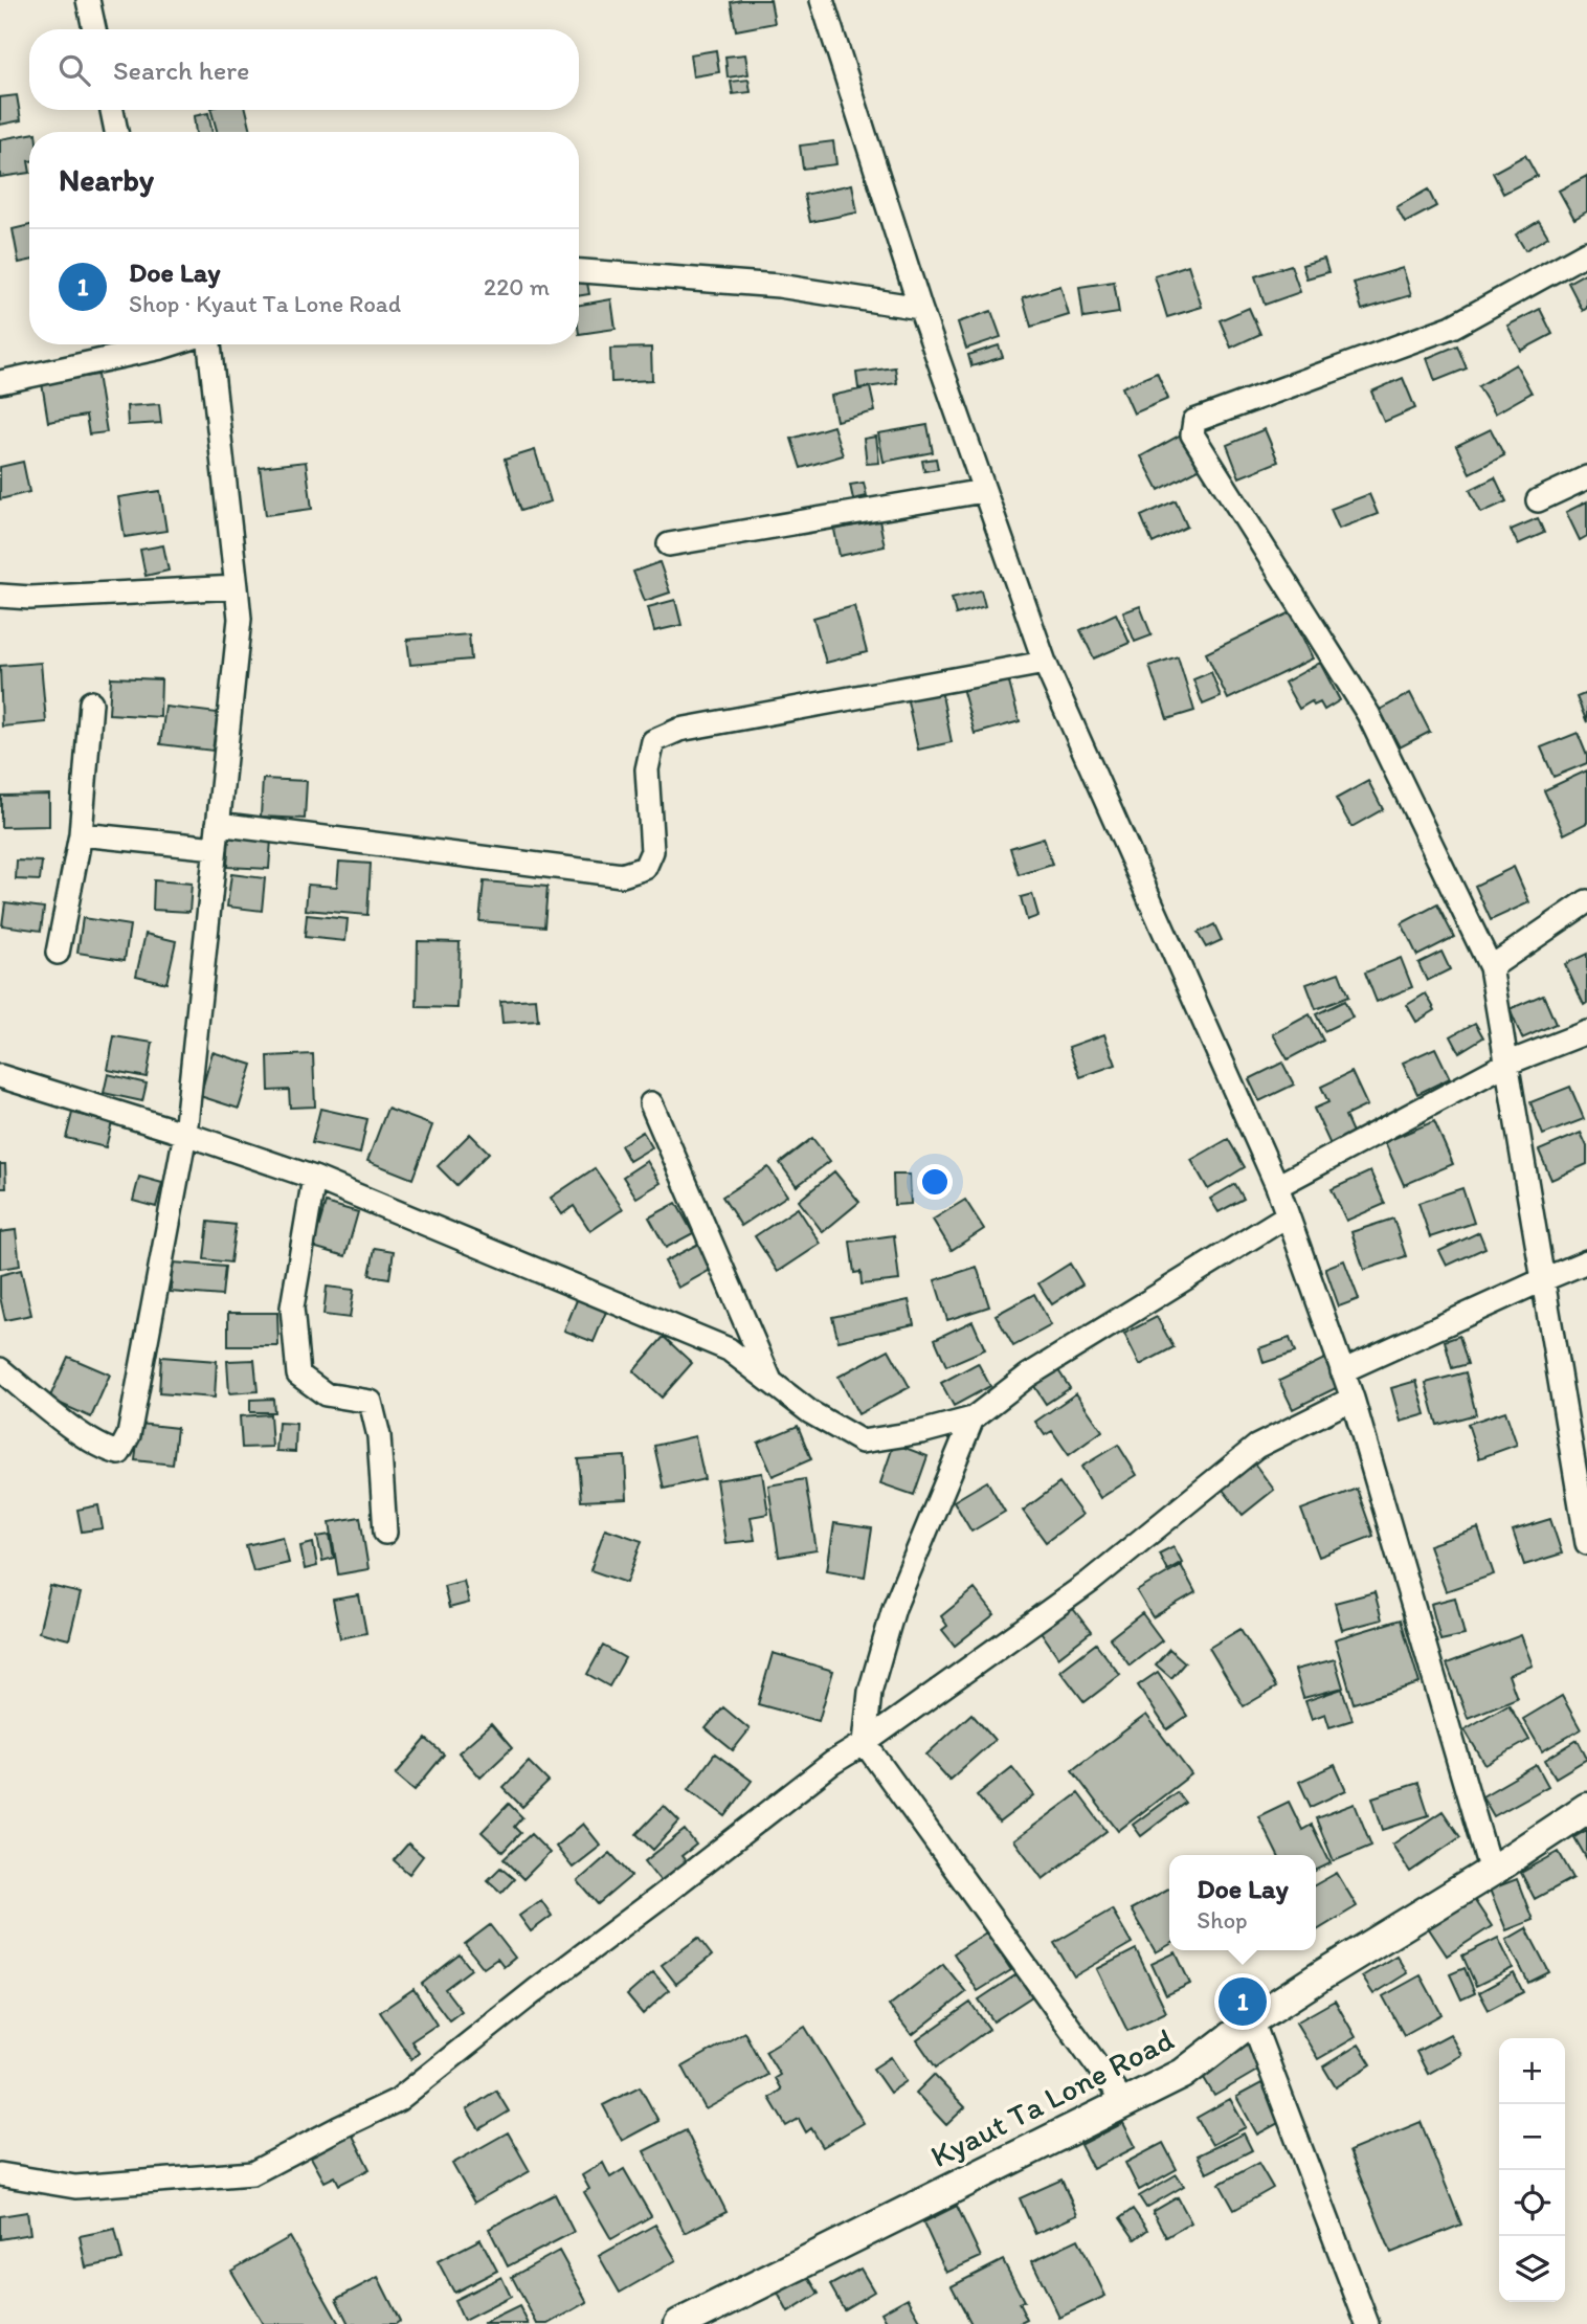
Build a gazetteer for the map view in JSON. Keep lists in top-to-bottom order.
{
  "streets": {
    "main road": ["Kyaut Ta Lone Road"]
  },
  "page": {
    "search": "Search here",
    "heading": "Nearby",
    "list": [
      {
        "mark": "1",
        "name": "Doe Lay",
        "note": "Shop · Kyaut Ta Lone Road",
        "value": "220 m"
      }
    ],
    "popup": ["Doe Lay", "Shop"],
    "pins": "1",
    "map_buttons": ["+", "−"]
  }
}
